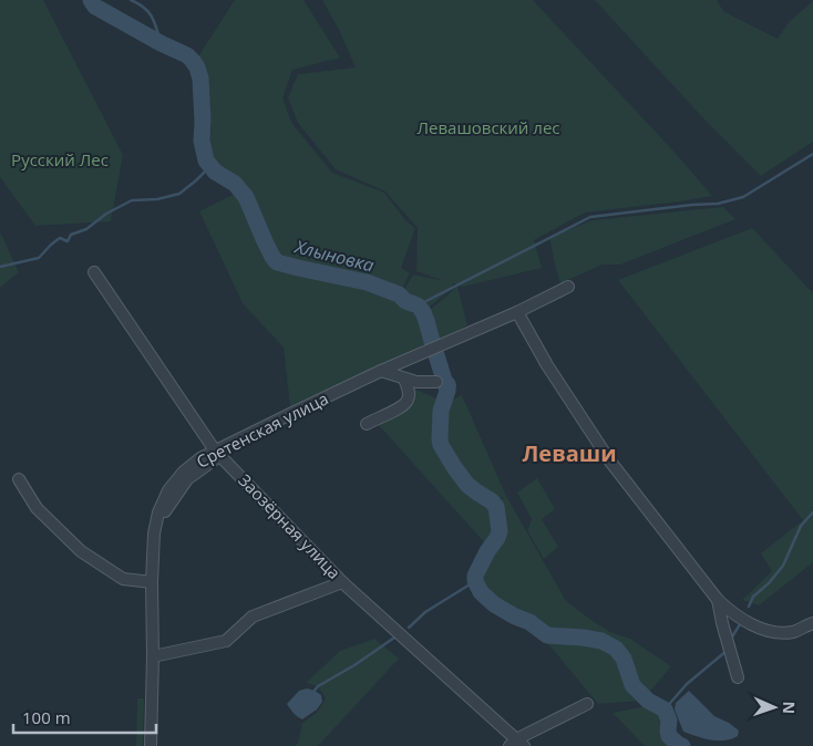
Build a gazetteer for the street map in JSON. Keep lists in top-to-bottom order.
{
  "streets": {
    "street": ["Сретенская улица", "Заозёрная улица"]
  },
  "crossings": [
    ["Сретенская улица", "Заозёрная улица"]
  ],
  "districts": ["Леваши"],
  "water": ["Хлыновка"],
  "parks": ["Левашовский лес", "Русский Лес"],
  "scale_bar": "100 m",
  "north": "right"
}
